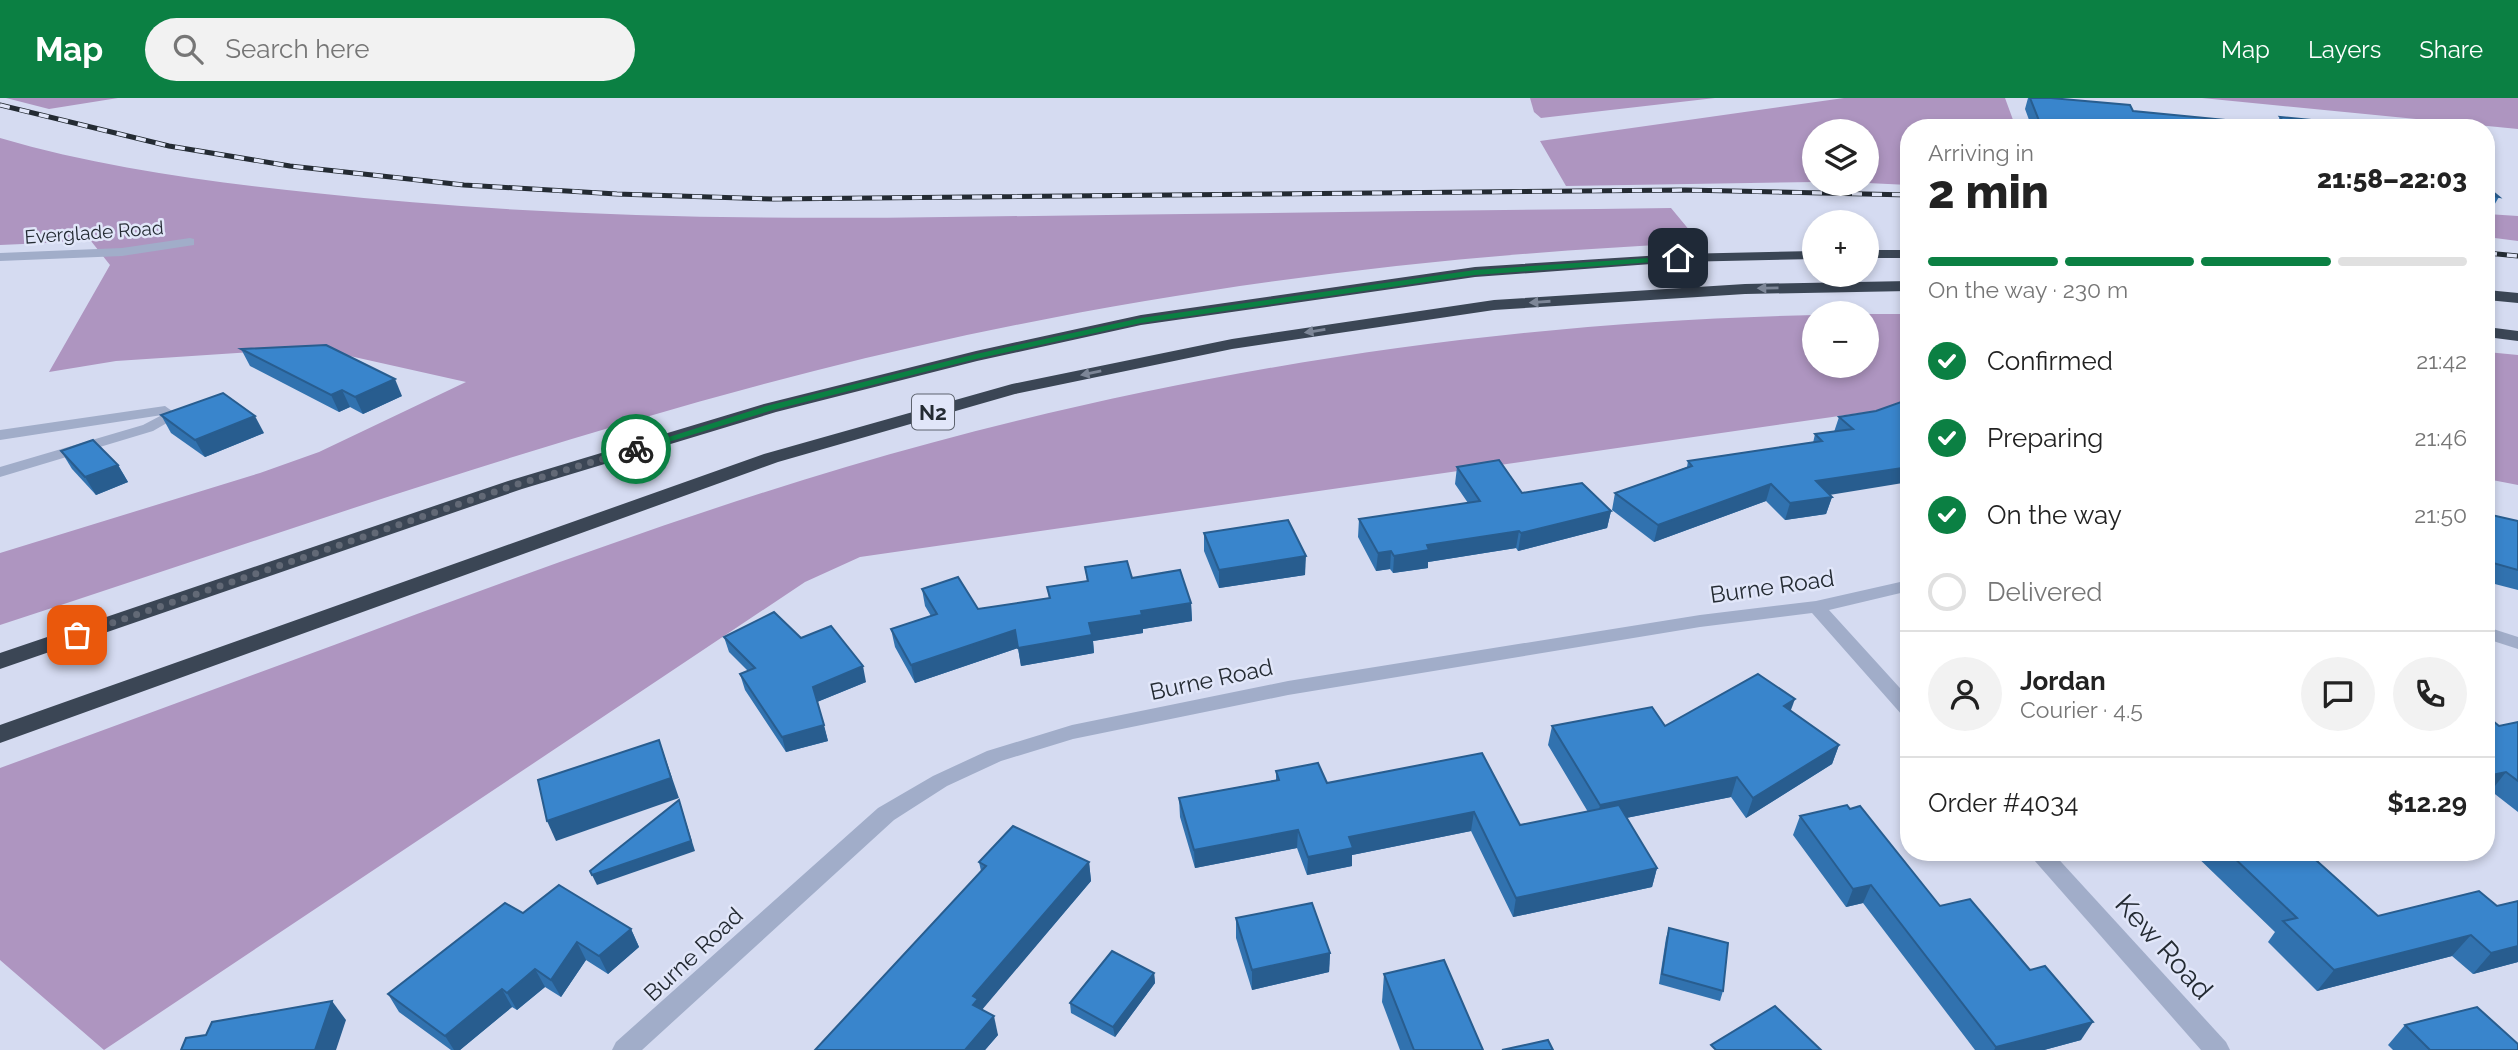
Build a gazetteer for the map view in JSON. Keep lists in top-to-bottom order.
{
  "streets": {
    "highway": ["N2"],
    "street": ["Everglade Road", "Burne Road", "Kew Road"]
  },
  "page": {
    "header": "Map",
    "search": "Search here",
    "nav": ["Map", "Layers", "Share"],
    "map_buttons": ["+", "−"],
    "heading": ["2 min", "Arriving in", "21:58–22:03"],
    "panel": [
      "Jordan",
      "Courier · 4.5",
      "Order #4034",
      "$12.29"
    ],
    "bar": "On the way · 230 m",
    "list": [
      ["Confirmed", "21:42"],
      ["Preparing", "21:46"],
      ["On the way", "21:50"],
      "Delivered"
    ]
  }
}
